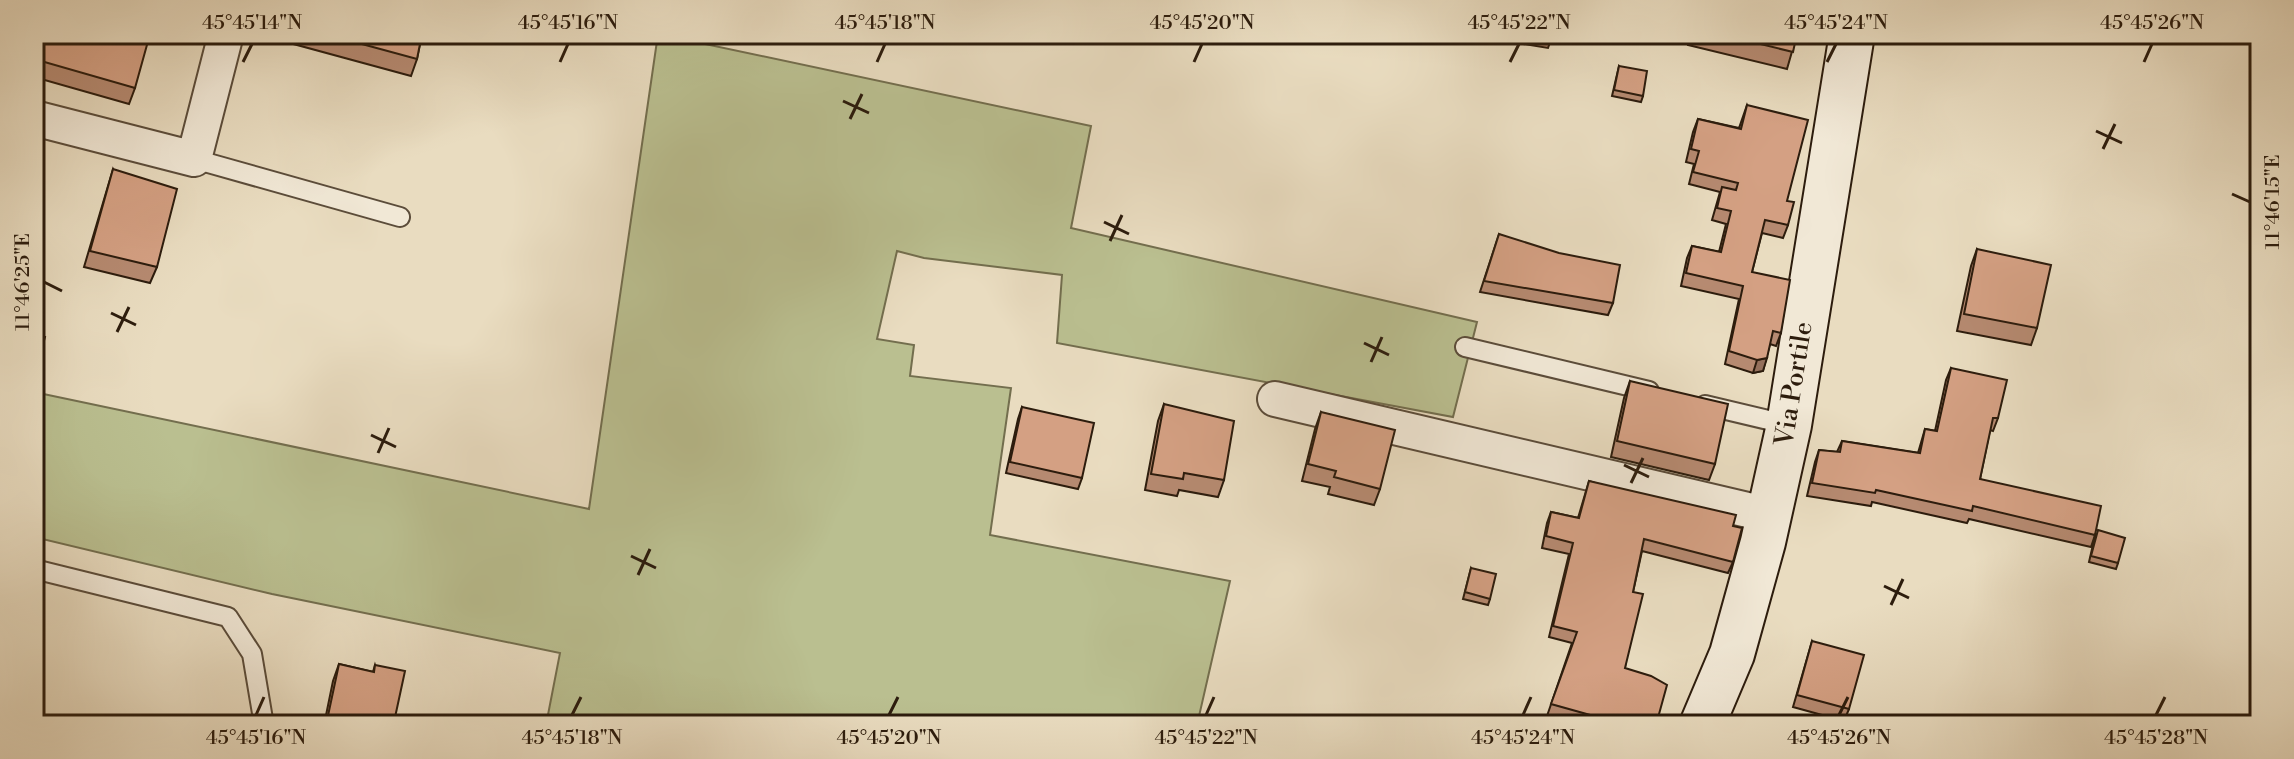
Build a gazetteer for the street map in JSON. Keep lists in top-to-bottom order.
{
  "streets": {
    "street": ["Via Portile"]
  },
  "coordinates": [
    "45°45'14\"N",
    "45°45'16\"N",
    "45°45'18\"N",
    "45°45'20\"N",
    "45°45'22\"N",
    "45°45'24\"N",
    "45°45'26\"N",
    "11°46'15\"E",
    "11°46'25\"E",
    "45°45'28\"N"
  ]
}
